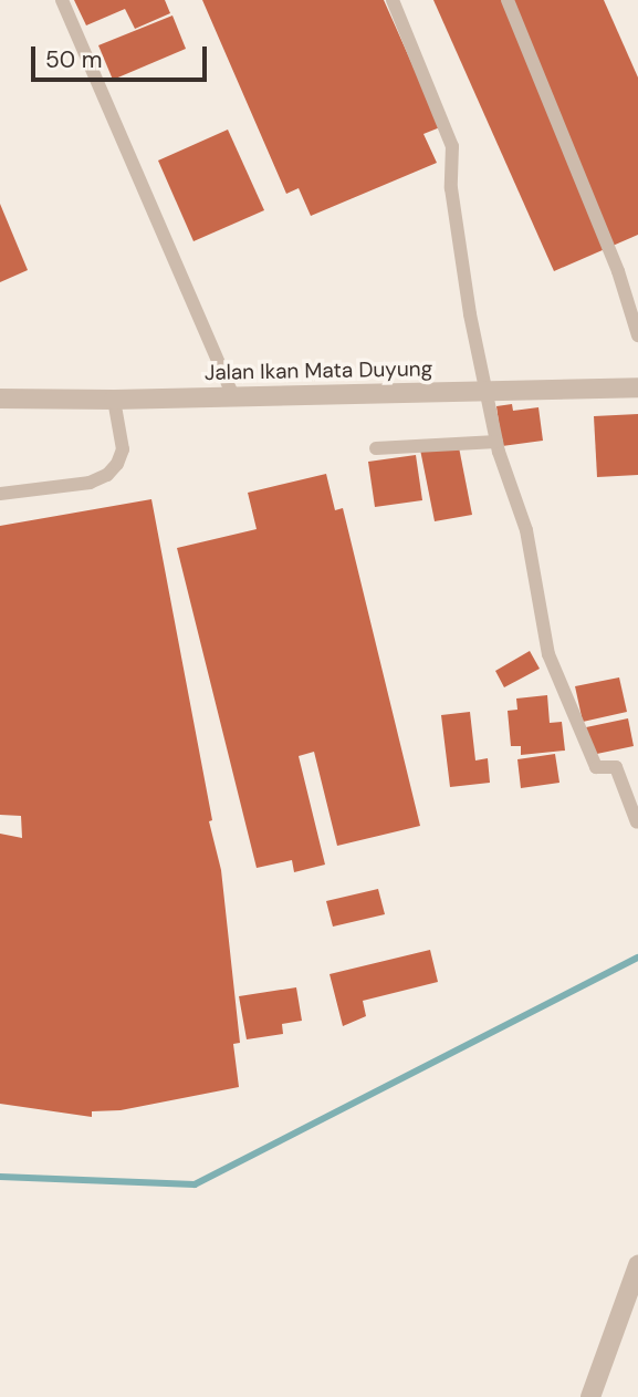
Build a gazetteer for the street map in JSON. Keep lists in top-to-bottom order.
{
  "streets": {
    "street": ["Jalan Ikan Mata Duyung"]
  },
  "scale_bar": "50 m"
}
